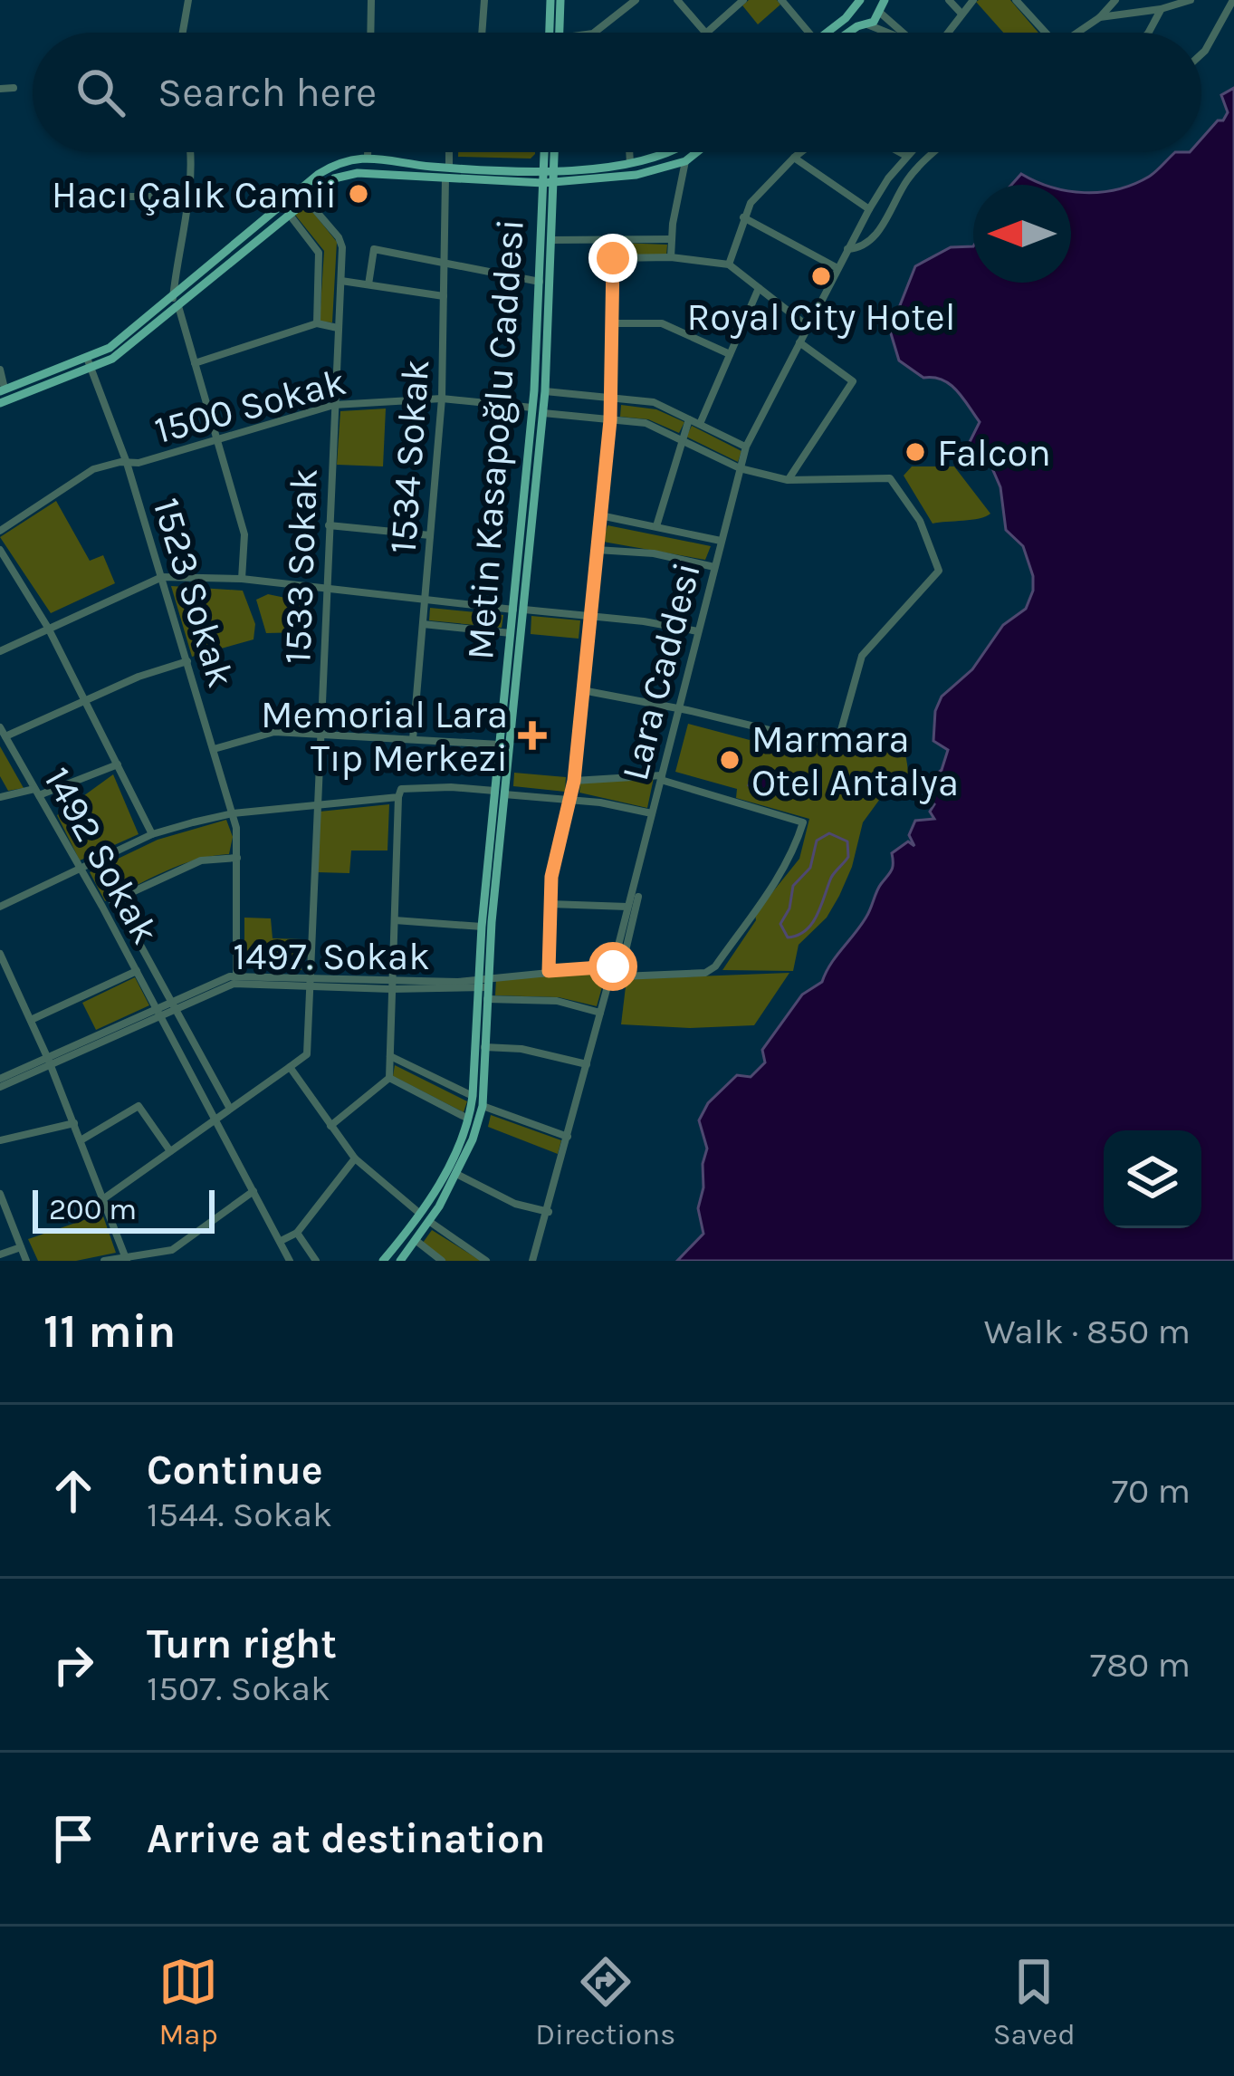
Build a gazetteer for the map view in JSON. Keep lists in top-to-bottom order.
{
  "streets": {
    "main road": ["Metin Kasapoğlu Caddesi"],
    "street": [
      "1500 Sokak",
      "1534 Sokak",
      "1533 Sokak",
      "1523 Sokak",
      "Lara Caddesi",
      "1492 Sokak",
      "1497. Sokak"
    ]
  },
  "crossings": [
    ["1500 Sokak", "Metin Kasapoğlu Caddesi"],
    ["1500 Sokak", "1534 Sokak"],
    ["1500 Sokak", "1533 Sokak"],
    ["1500 Sokak", "1523 Sokak"],
    ["Metin Kasapoğlu Caddesi", "1497. Sokak"],
    ["1533 Sokak", "1497. Sokak"],
    ["1523 Sokak", "1497. Sokak"],
    ["Lara Caddesi", "1497. Sokak"],
    ["1492 Sokak", "1497. Sokak"]
  ],
  "places": {
    "other": [
      "Hacı Çalık Camii",
      "Royal City Hotel",
      "Falcon",
      "Marmara Otel Antalya"
    ],
    "health": ["Memorial Lara Tıp Merkezi"]
  },
  "scale_bar": "200 m",
  "north": "left",
  "page": {
    "search": "Search here",
    "scale": "200 m",
    "heading": ["11 min", "Walk · 850 m"],
    "list": [
      ["Continue", "1544. Sokak", "70 m"],
      ["Turn right", "1507. Sokak", "780 m"],
      "Arrive at destination"
    ],
    "nav": ["Map", "Directions", "Saved"]
  }
}
